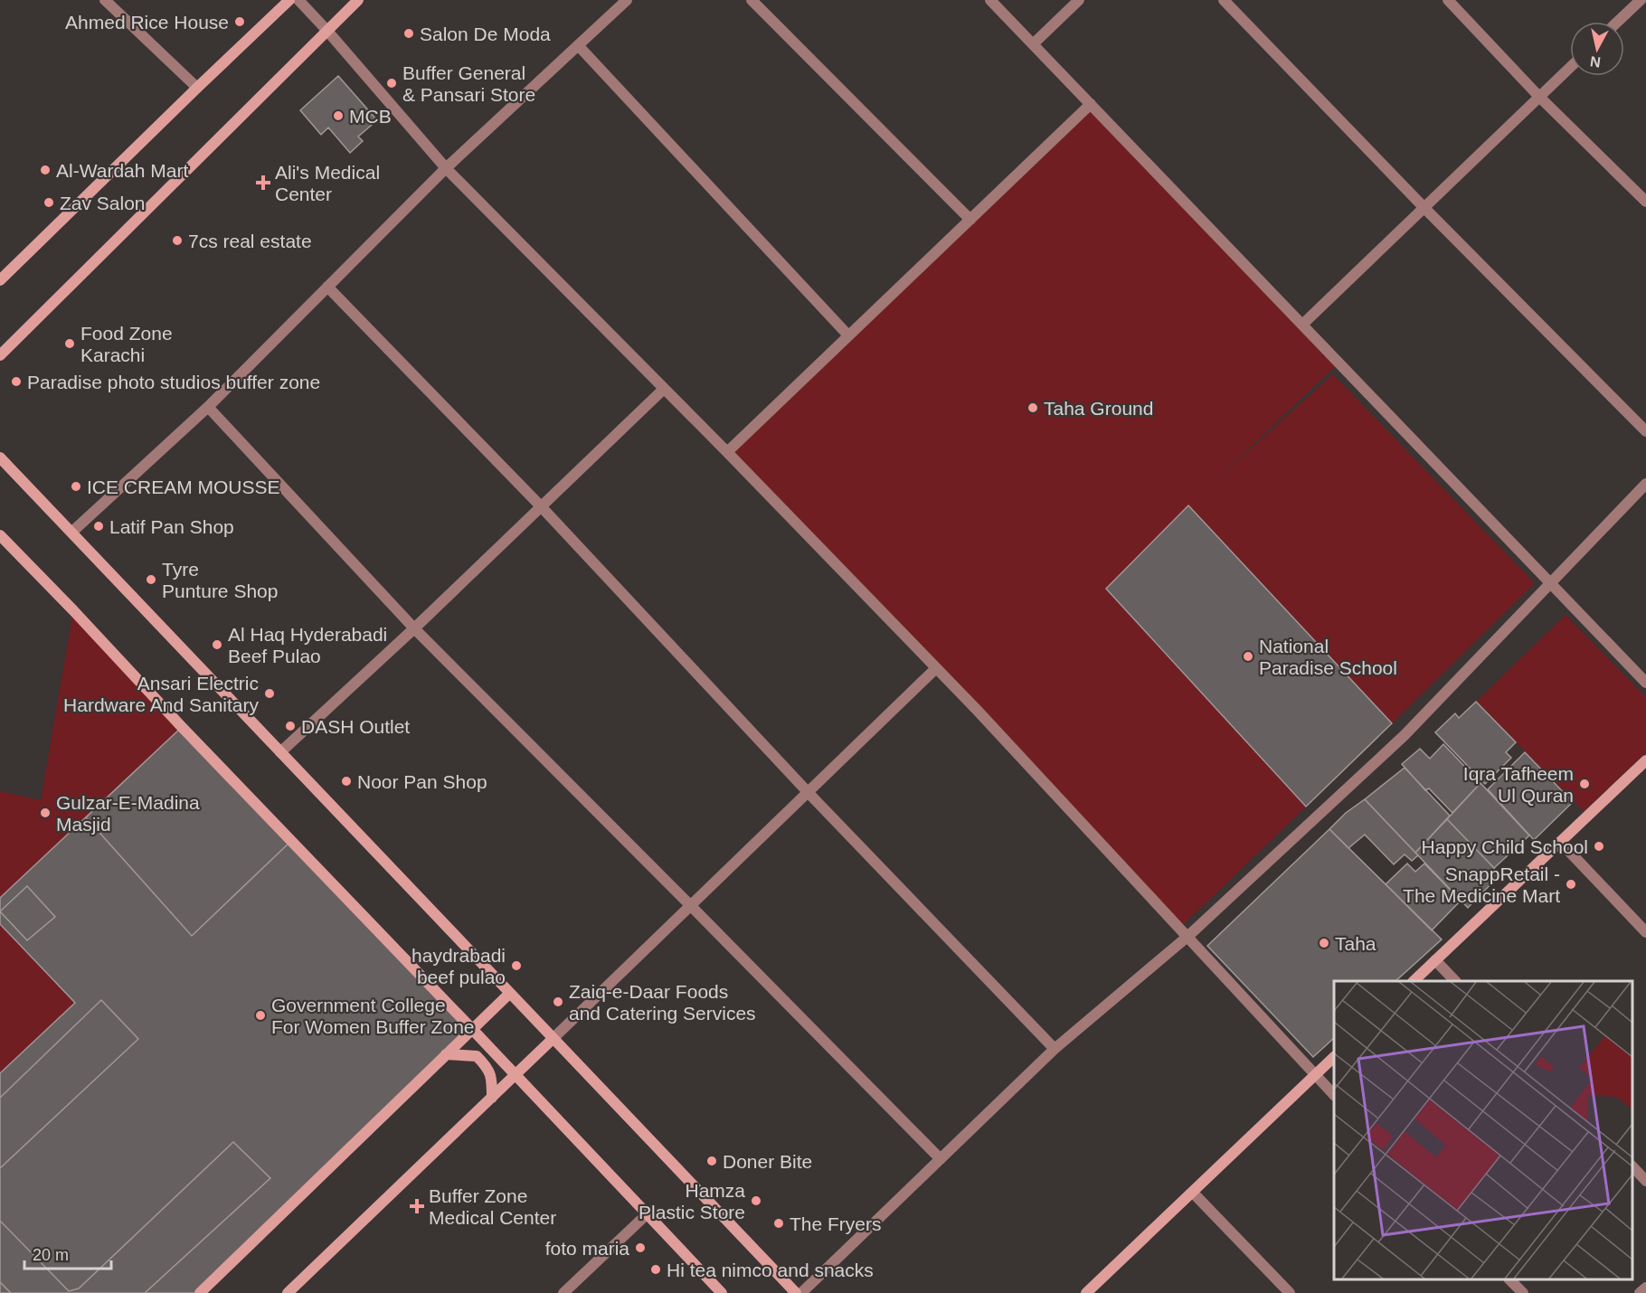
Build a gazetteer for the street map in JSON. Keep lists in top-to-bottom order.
{
  "places": {
    "other": [
      "Ahmed Rice House",
      "Salon De Moda",
      "Buffer General & Pansari Store",
      "MCB",
      "Al-Wardah Mart",
      "Zav Salon",
      "7cs real estate",
      "Food Zone Karachi",
      "Paradise photo studios buffer zone",
      "Taha Ground",
      "ICE CREAM MOUSSE",
      "Latif Pan Shop",
      "Tyre Punture Shop",
      "Al Haq Hyderabadi Beef Pulao",
      "National Paradise School",
      "Ansari Electric Hardware And Sanitary",
      "DASH Outlet",
      "Noor Pan Shop",
      "Iqra Tafheem Ul Quran",
      "Gulzar-E-Madina Masjid",
      "Happy Child School",
      "SnappRetail - The Medicine Mart",
      "Taha",
      "haydrabadi beef pulao",
      "Zaiq-e-Daar Foods and Catering Services",
      "Government College For Women Buffer Zone",
      "Doner Bite",
      "Hamza Plastic Store",
      "The Fryers",
      "foto maria",
      "Hi tea nimco and snacks"
    ],
    "health": ["Ali's Medical Center", "Buffer Zone Medical Center"]
  },
  "scale_bar": "20 m",
  "north": "bottom"
}
